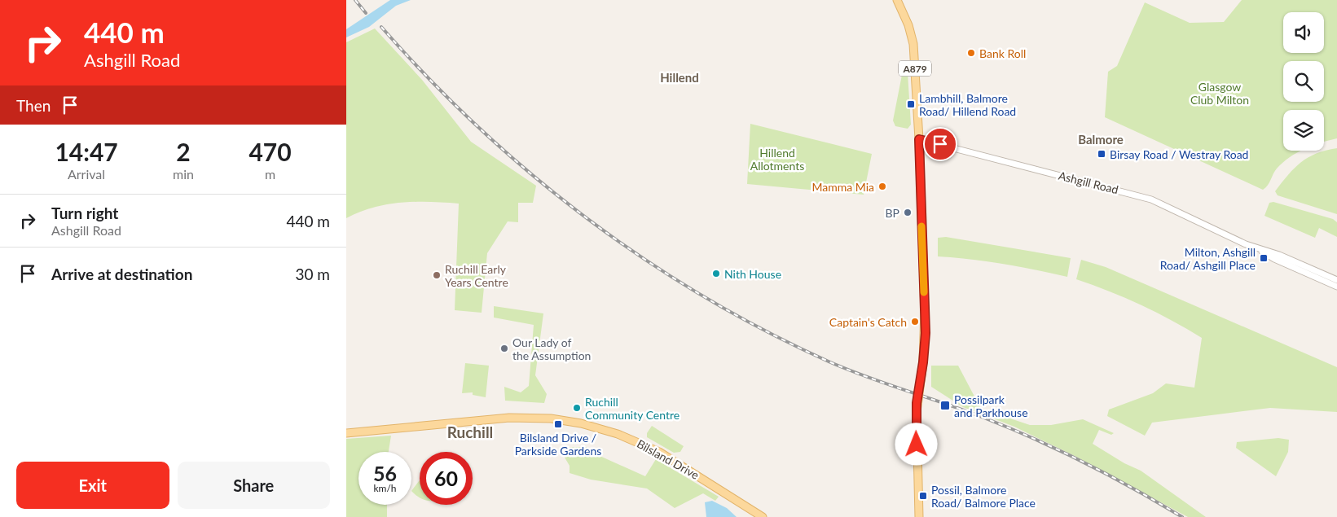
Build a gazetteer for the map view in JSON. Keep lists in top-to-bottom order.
{
  "streets": {
    "main road": ["A879", "Bilsland Drive"],
    "street": ["Ashgill Road"]
  },
  "crossings": [
    ["A879", "Ashgill Road"]
  ],
  "districts": ["Hillend", "Balmore", "Ruchill"],
  "parks": ["Glasgow Club Milton", "Hillend Allotments"],
  "places": {
    "other": [
      "Bank Roll",
      "Mamma Mia",
      "BP",
      "Nith House",
      "Ruchill Early Years Centre",
      "Captain's Catch",
      "Our Lady of the Assumption",
      "Ruchill Community Centre"
    ],
    "transit": [
      "Lambhill, Balmore Road/ Hillend Road",
      "Birsay Road / Westray Road",
      "Milton, Ashgill Road/ Ashgill Place",
      "Possilpark and Parkhouse",
      "Bilsland Drive / Parkside Gardens",
      "Possil, Balmore Road/ Balmore Place"
    ]
  },
  "page": {
    "turn": ["440 m", "Ashgill Road"],
    "then": "Then",
    "eta": [
      "14:47",
      "Arrival",
      "2",
      "min",
      "470",
      "m"
    ],
    "list": [
      {
        "name": "Turn right",
        "note": "Ashgill Road",
        "value": "440 m"
      },
      {
        "name": "Arrive at destination",
        "value": "30 m"
      }
    ],
    "speed": "56 km/h",
    "limit": "60",
    "buttons": ["Exit", "Share"]
  }
}
